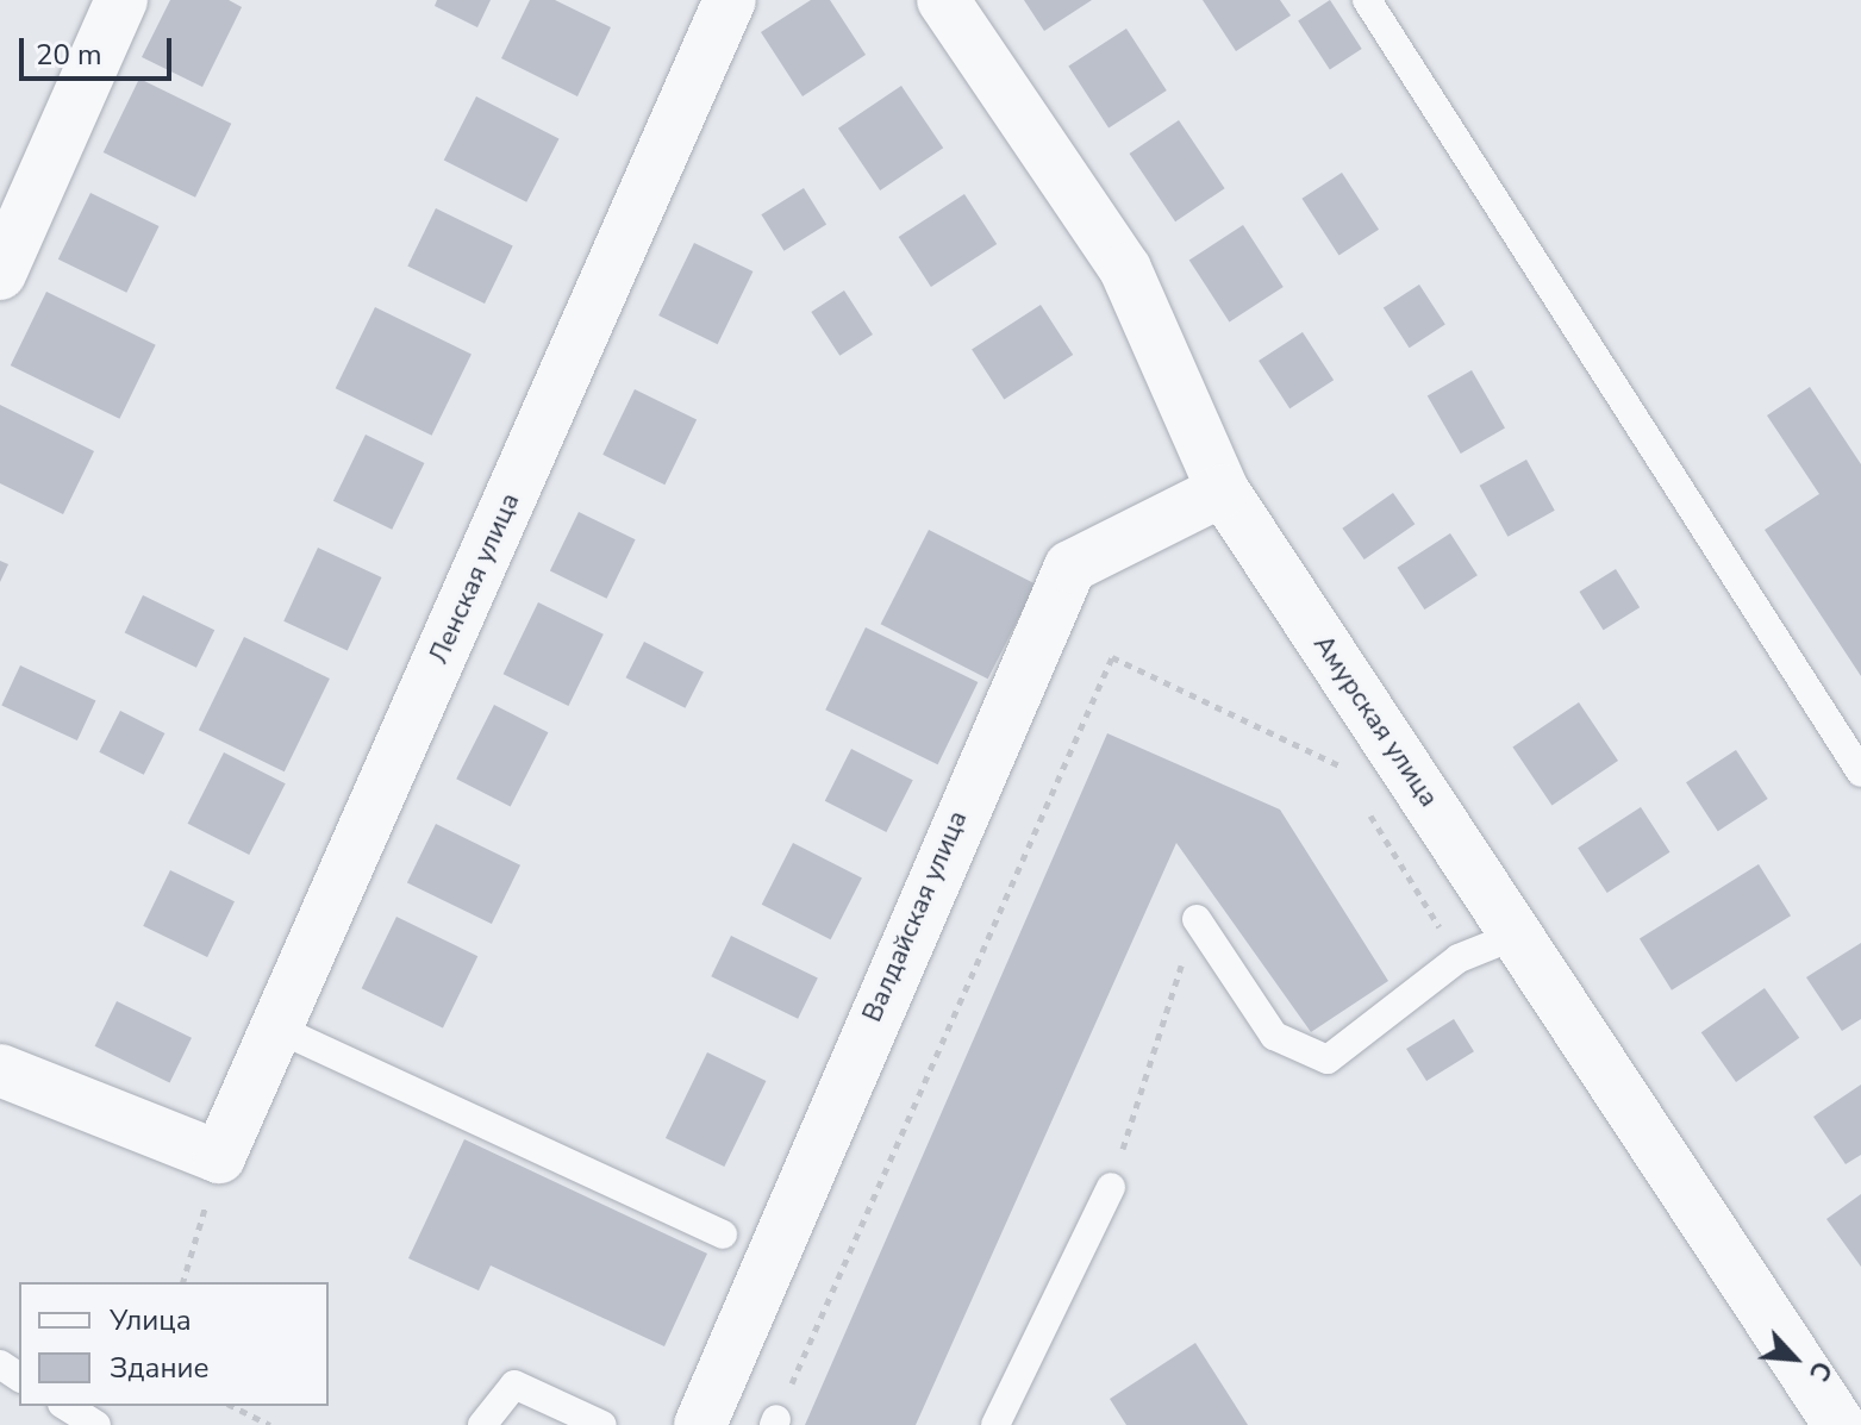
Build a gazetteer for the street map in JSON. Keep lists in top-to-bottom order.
{
  "streets": {
    "street": ["Ленская улица", "Амурская улица", "Валдайская улица"]
  },
  "crossings": [
    ["Амурская улица", "Валдайская улица"]
  ],
  "legend": ["Улица", "Здание"],
  "scale_bar": "20 m",
  "north": "bottom right"
}
